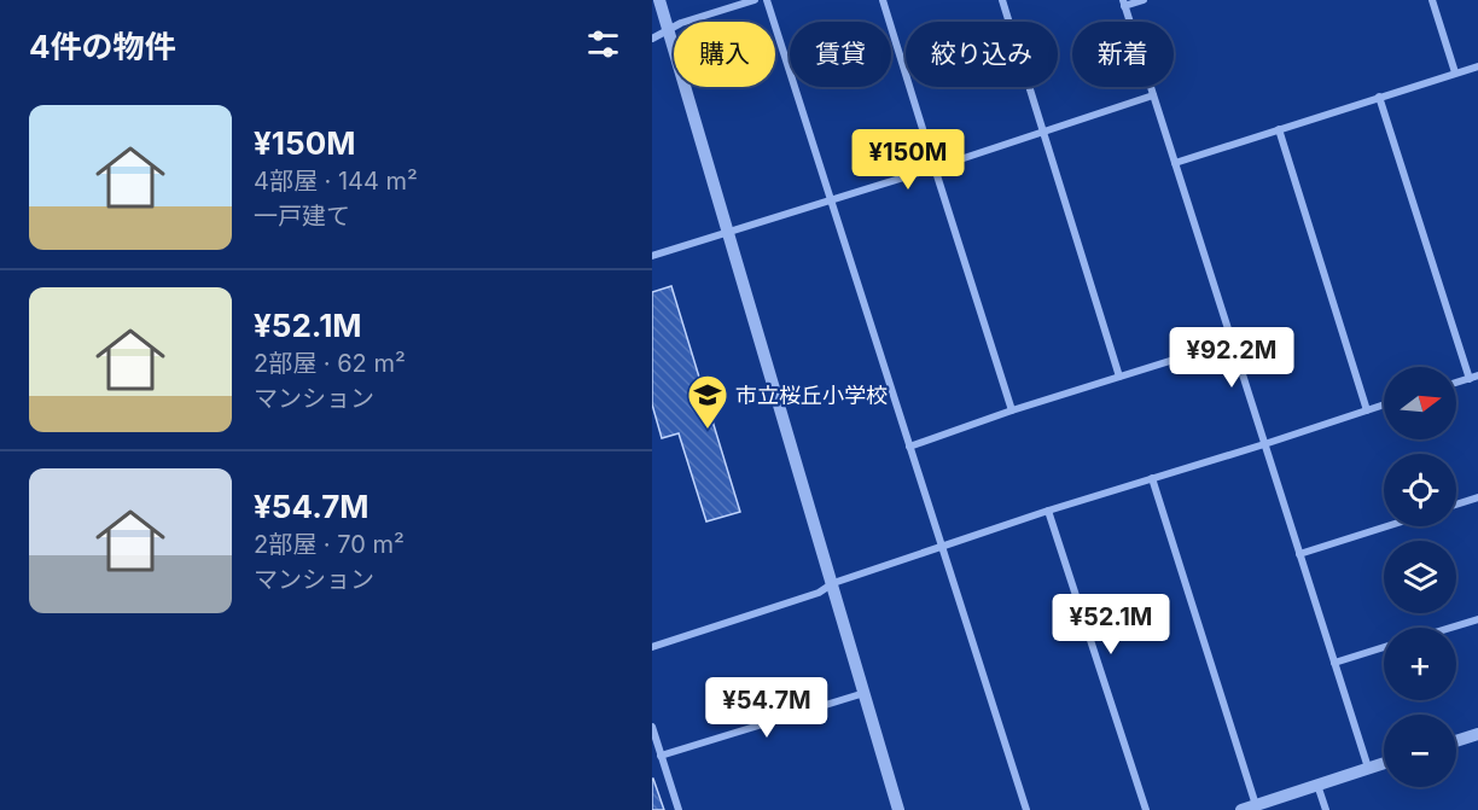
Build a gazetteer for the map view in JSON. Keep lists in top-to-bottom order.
{
  "places": {
    "school or university": ["市立桜丘小学校"]
  },
  "north": "right",
  "page": {
    "heading": "4件の物件",
    "chip": [
      "購入",
      "賃貸",
      "絞り込み",
      "新着"
    ],
    "list": [
      {
        "name": "¥150M",
        "note": "4部屋 · 144 m² · 一戸建て"
      },
      {
        "name": "¥52.1M",
        "note": "2部屋 · 62 m² · マンション"
      },
      {
        "name": "¥54.7M",
        "note": "2部屋 · 70 m² · マンション"
      }
    ],
    "price": [
      "¥150M",
      "¥92.2M",
      "¥52.1M",
      "¥54.7M"
    ],
    "map_buttons": ["+", "−"]
  }
}
